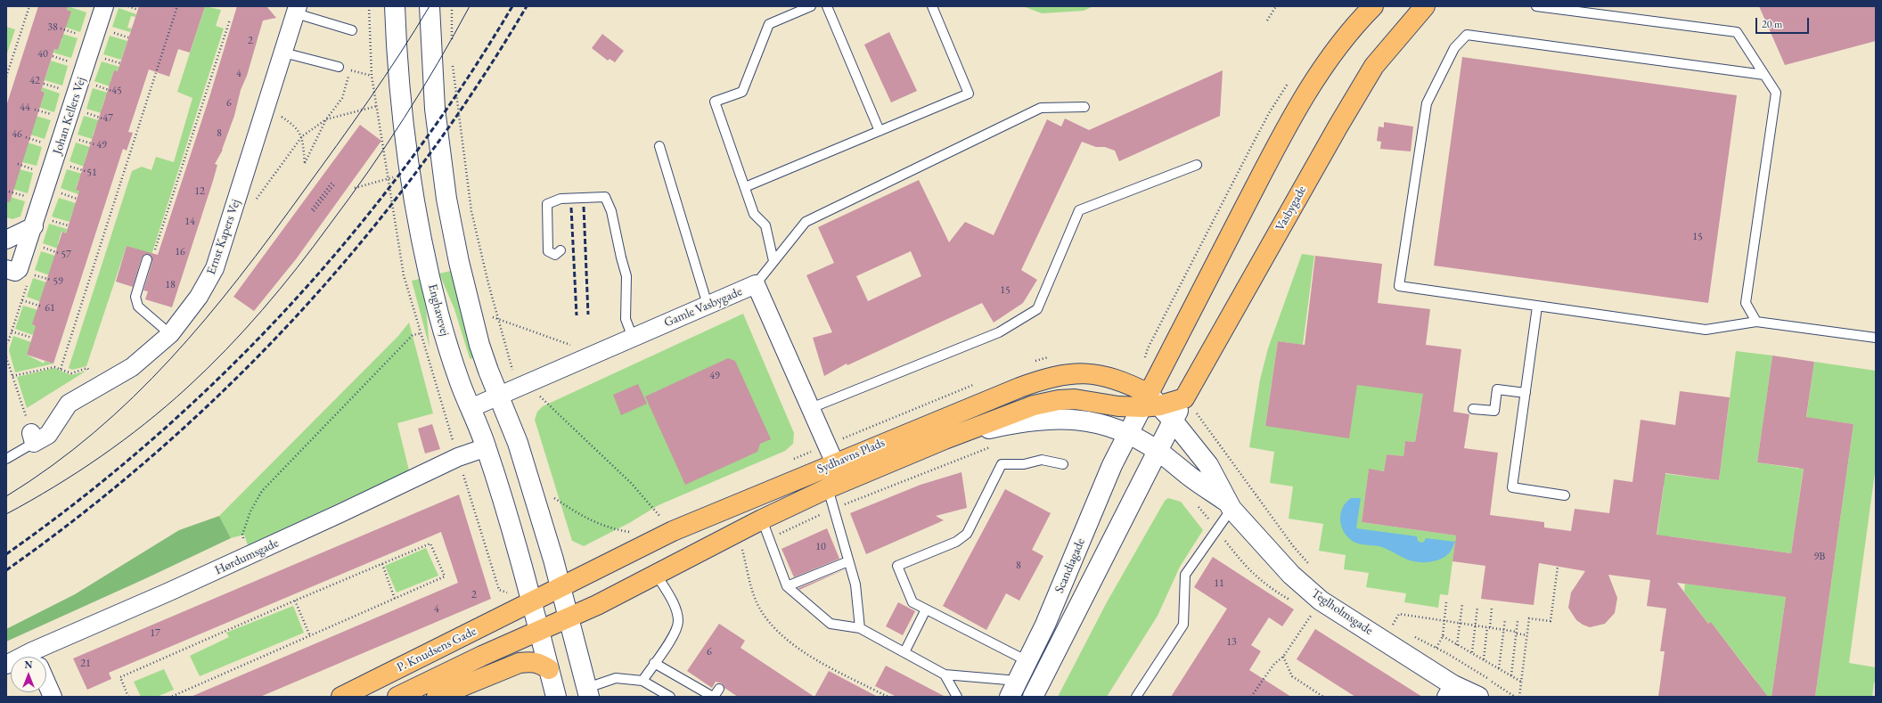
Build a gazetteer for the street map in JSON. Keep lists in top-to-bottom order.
{
  "streets": {
    "main road": ["Vasbygade", "Sydhavns Plads", "P. Knudsens Gade"],
    "street": [
      "Johan Kellers Vej",
      "Ernst Kapers Vej",
      "Gamle Vasbygade",
      "Enghavevej",
      "Hørdumsgade",
      "Scandiagade",
      "Teglholmsgade"
    ]
  },
  "crossings": [
    ["Vasbygade", "Sydhavns Plads"],
    ["Vasbygade", "Scandiagade"],
    ["Vasbygade", "Teglholmsgade"],
    ["Gamle Vasbygade", "Enghavevej"],
    ["Gamle Vasbygade", "Sydhavns Plads"],
    ["Enghavevej", "Sydhavns Plads"],
    ["Enghavevej", "Hørdumsgade"],
    ["Enghavevej", "P. Knudsens Gade"],
    ["Sydhavns Plads", "Scandiagade"],
    ["Sydhavns Plads", "Teglholmsgade"],
    ["Sydhavns Plads", "P. Knudsens Gade"],
    ["Scandiagade", "Teglholmsgade"]
  ],
  "house_numbers": [
    "38",
    "2",
    "40",
    "4",
    "42",
    "45",
    "6",
    "44",
    "47",
    "8",
    "46",
    "49",
    "51",
    "12",
    "14",
    "15",
    "16",
    "57",
    "59",
    "18",
    "15",
    "61",
    "49",
    "10",
    "9B",
    "8",
    "11",
    "2",
    "4",
    "17",
    "13",
    "6",
    "21"
  ],
  "scale_bar": "20 m",
  "north": "top"
}
